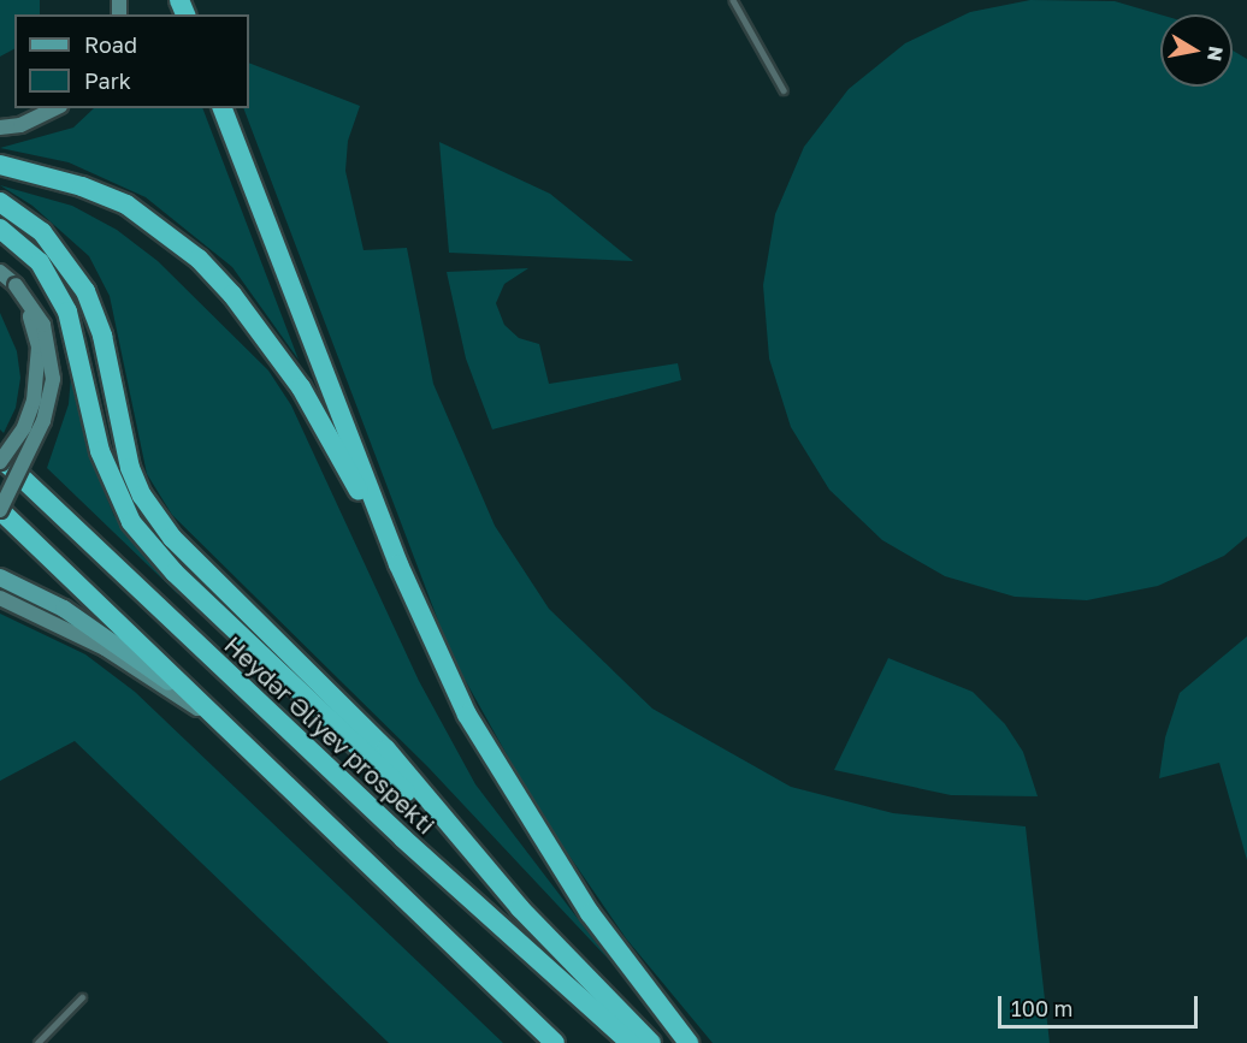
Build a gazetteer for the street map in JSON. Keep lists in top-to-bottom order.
{
  "streets": {
    "highway": ["Heydər Əliyev prospekti"]
  },
  "legend": ["Road", "Park"],
  "scale_bar": "100 m",
  "north": "right"
}
